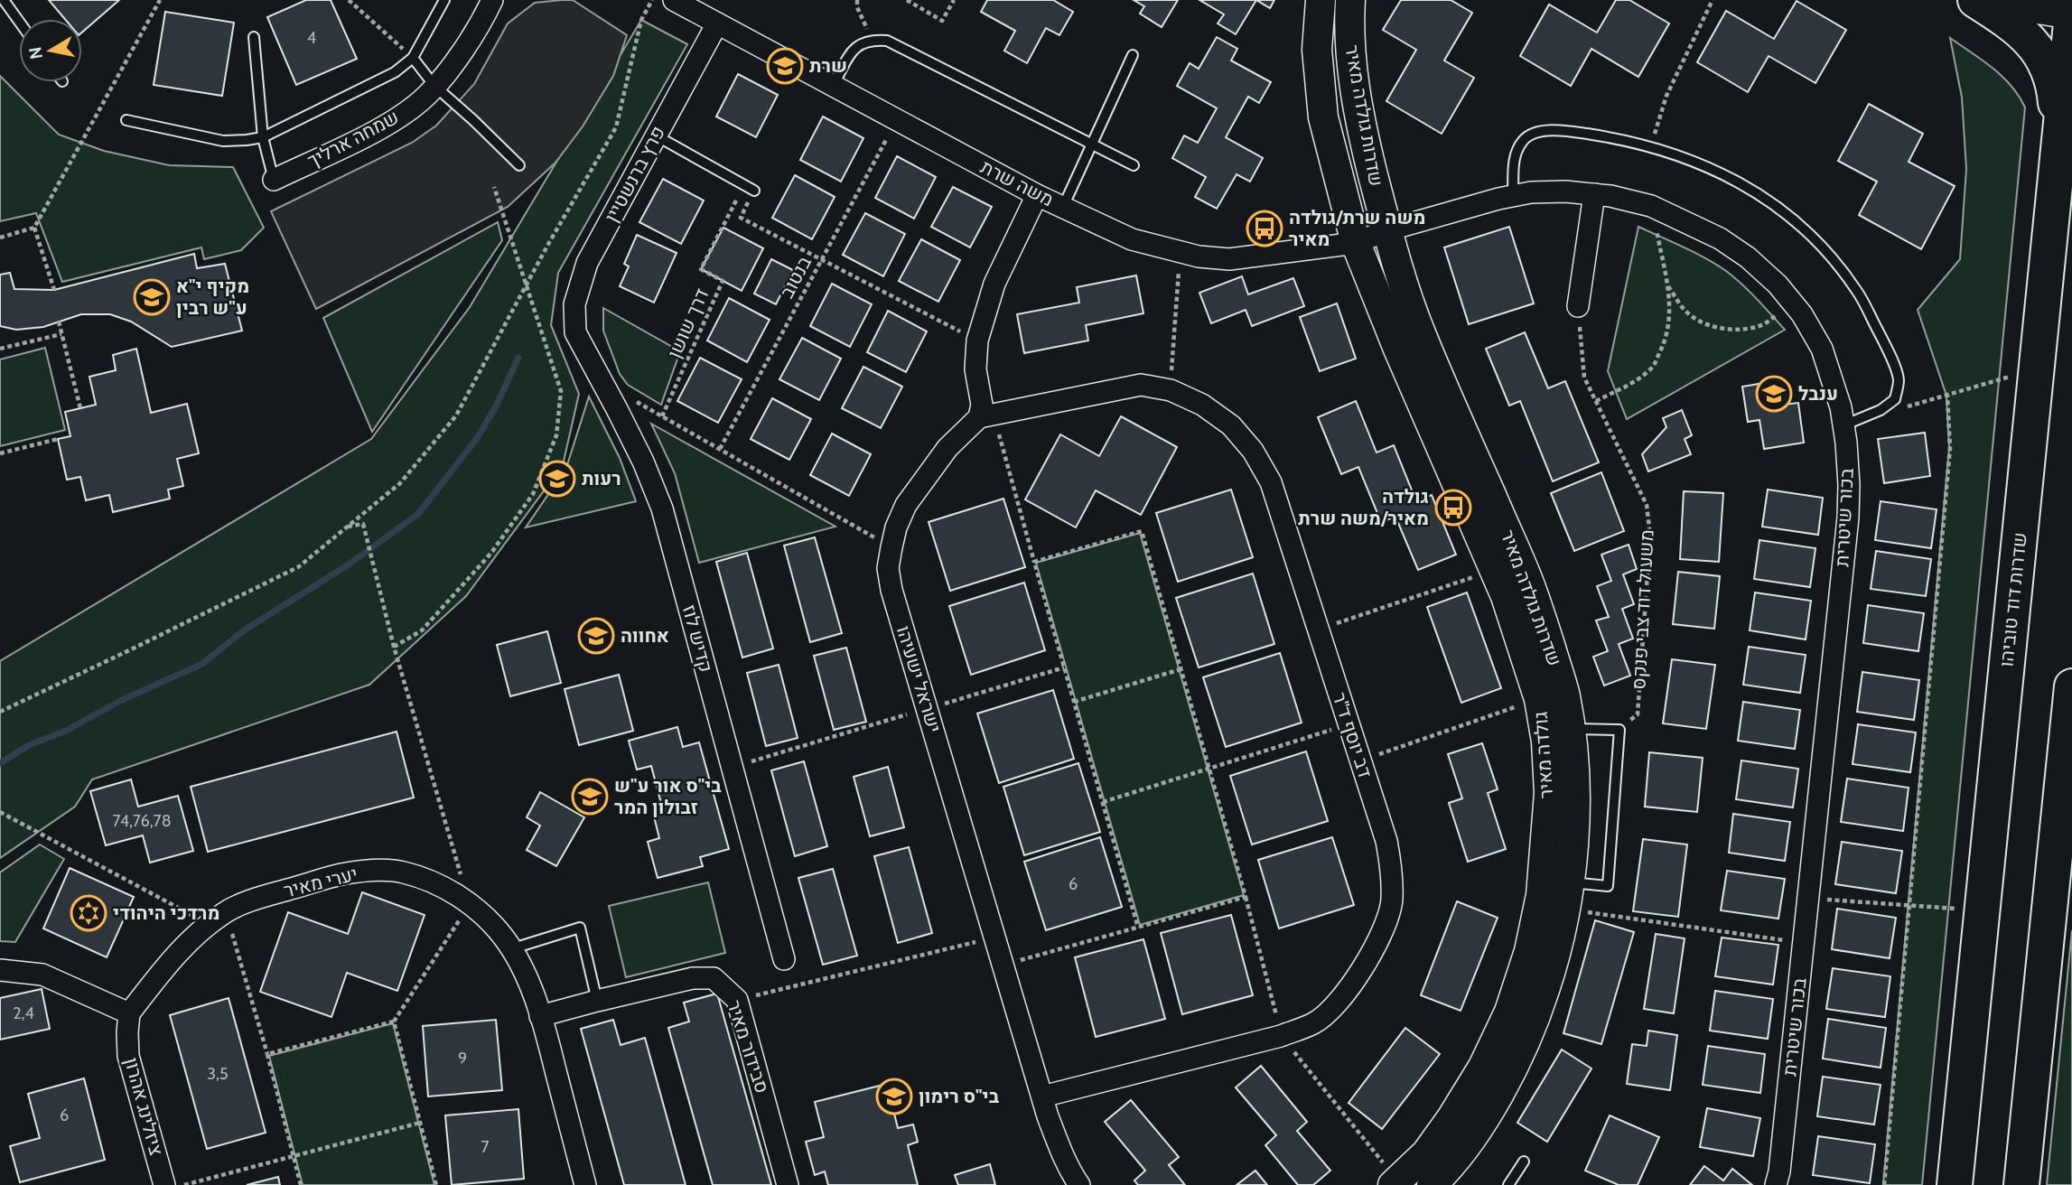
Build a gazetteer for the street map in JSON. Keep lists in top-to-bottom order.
{
  "streets": {
    "highway": ["שדרות דוד טוביהו"],
    "street": [
      "שדרות גולדה מאיר",
      "שמחה ארליך",
      "פרץ ברנשטיין",
      "משה שרת",
      "בכור שיטרית",
      "קדיש לוז",
      "ישראל ישעיהו",
      "דב יוסף ד\"ר",
      "גולדה מאיר",
      "יערי מאיר",
      "סבידור מאיר",
      "ציזלינג אהרון"
    ],
    "path": ["בנטוב", "דרך שושן", "משעול דוד צבי פנקס"]
  },
  "crossings": [
    ["שדרות גולדה מאיר", "משה שרת"],
    ["שדרות גולדה מאיר", "בכור שיטרית"],
    ["שדרות גולדה מאיר", "גולדה מאיר"],
    ["פרץ ברנשטיין", "משה שרת"],
    ["פרץ ברנשטיין", "קדיש לוז"],
    ["משה שרת", "בנטוב"],
    ["משה שרת", "בכור שיטרית"],
    ["משה שרת", "גולדה מאיר"],
    ["ישראל ישעיהו", "דב יוסף ד\"ר"],
    ["יערי מאיר", "סבידור מאיר"],
    ["יערי מאיר", "ציזלינג אהרון"]
  ],
  "places": {
    "school or university": [
      "שרת",
      "מקיף י\"א ע\"ש רבין",
      "ענבל",
      "רעות",
      "אחווה",
      "בי\"ס אור ע\"ש זבולון המר",
      "בי\"ס רימון"
    ],
    "bus stop": ["משה שרת/גולדה מאיר", "גולדה מאיר/משה שרת"],
    "synagogue": ["מרדכי היהודי"]
  },
  "house_numbers": [
    "4",
    "74,76,78",
    "6",
    "2,4",
    "9",
    "3,5",
    "6",
    "7"
  ],
  "north": "left"
}
